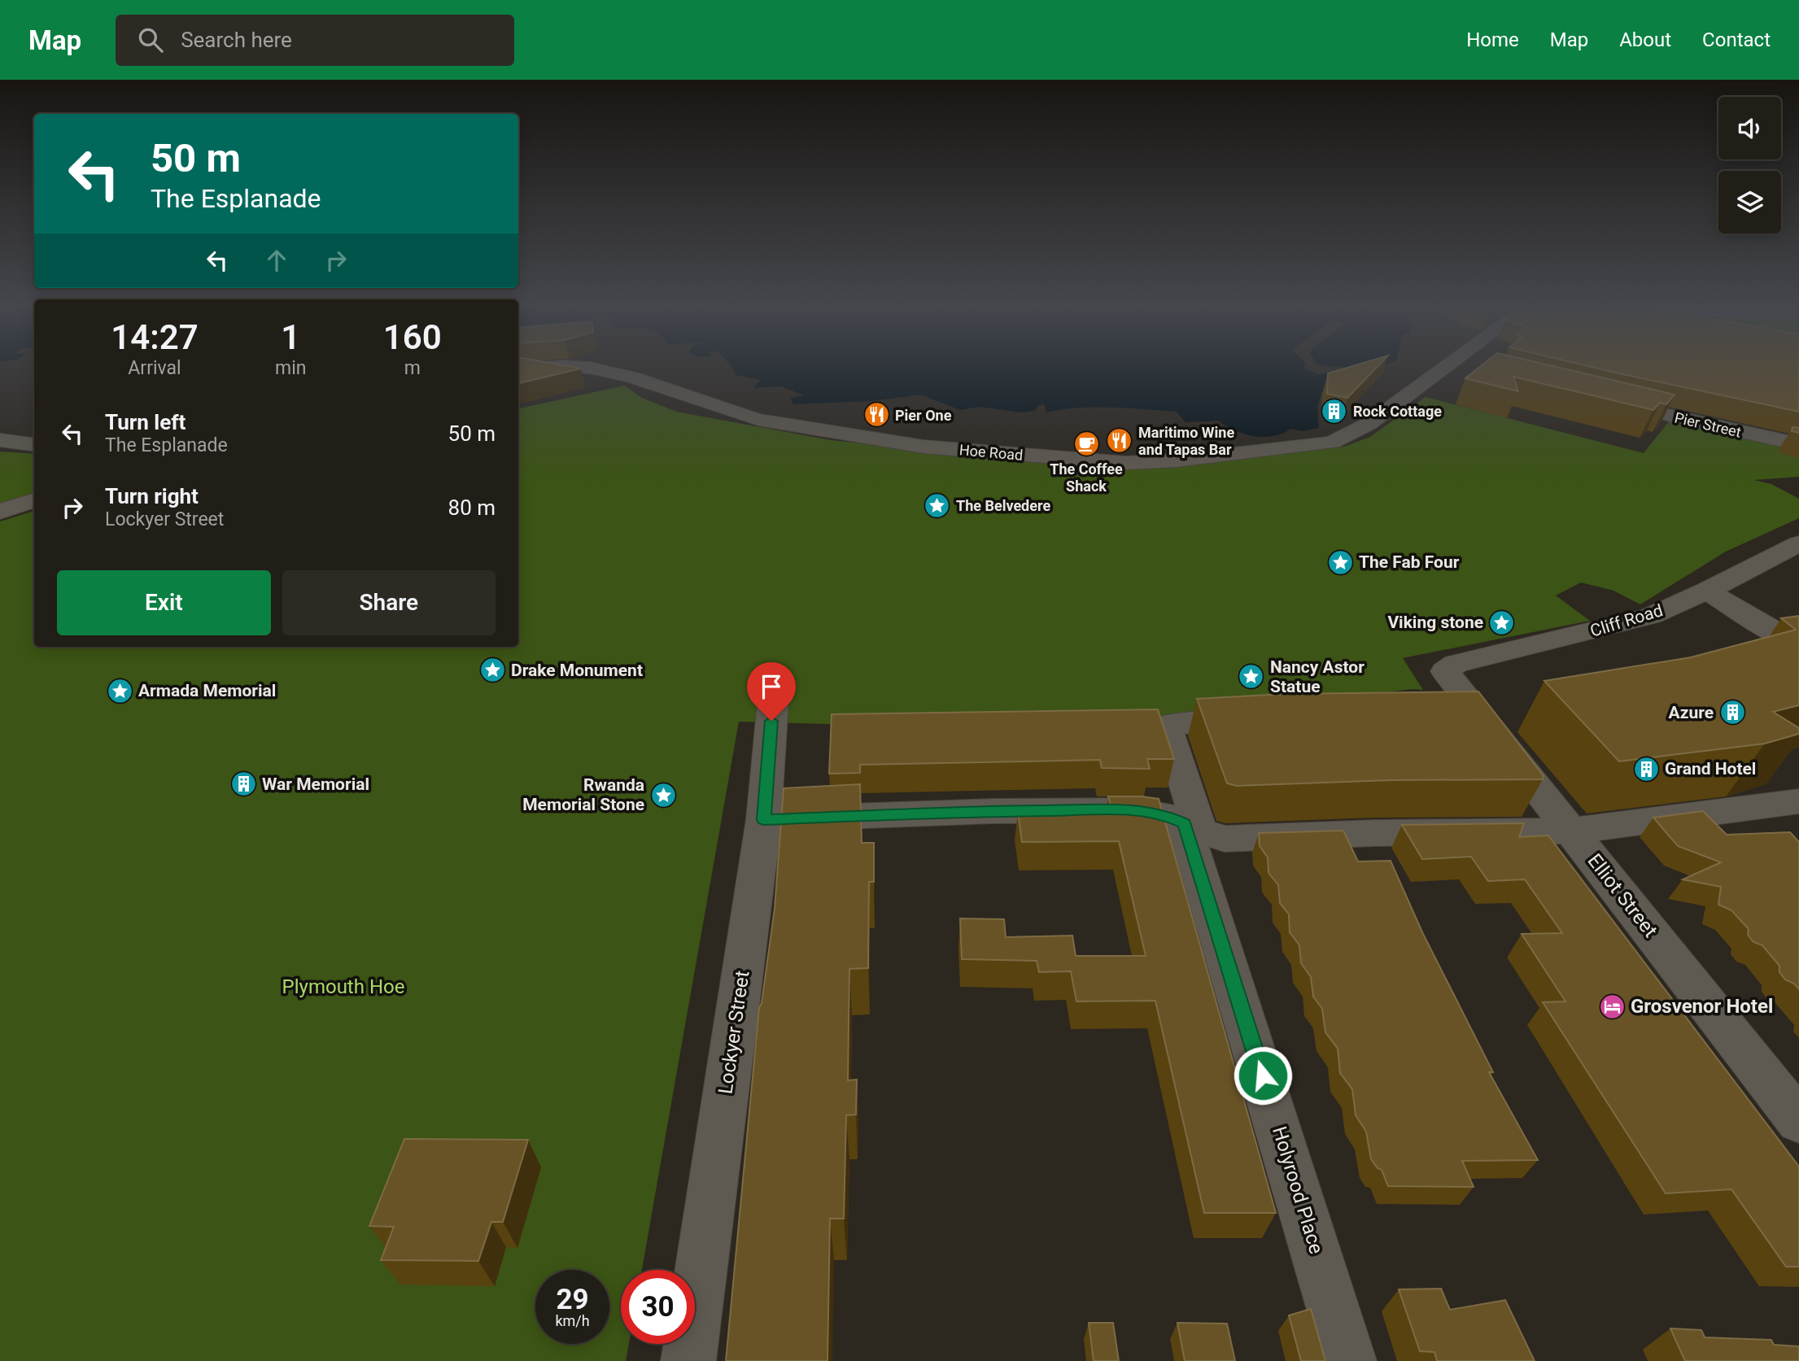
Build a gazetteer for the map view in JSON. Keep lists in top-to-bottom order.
{
  "streets": {
    "street": [
      "Pier Street",
      "Hoe Road",
      "Cliff Road",
      "Elliot Street",
      "Lockyer Street",
      "Holyrood Place"
    ]
  },
  "crossings": [
    ["Cliff Road", "Elliot Street"]
  ],
  "parks": ["Plymouth Hoe"],
  "places": {
    "building": [
      "Rock Cottage",
      "Azure",
      "Grand Hotel",
      "War Memorial"
    ],
    "restaurant": ["Pier One", "Maritimo Wine and Tapas Bar"],
    "cafe": ["The Coffee Shack"],
    "place": [
      "The Belvedere",
      "The Fab Four",
      "Viking stone",
      "Drake Monument",
      "Nancy Astor Statue",
      "Armada Memorial",
      "Rwanda Memorial Stone"
    ],
    "hotel": ["Grosvenor Hotel"]
  },
  "page": {
    "header": "Map",
    "search": "Search here",
    "nav": [
      "Home",
      "Map",
      "About",
      "Contact"
    ],
    "turn": ["50 m", "The Esplanade"],
    "eta": [
      "14:27",
      "Arrival",
      "1",
      "min",
      "160",
      "m"
    ],
    "list": [
      {
        "name": "Turn left",
        "note": "The Esplanade",
        "value": "50 m"
      },
      {
        "name": "Turn right",
        "note": "Lockyer Street",
        "value": "80 m"
      }
    ],
    "buttons": ["Exit", "Share"],
    "speed": "29 km/h",
    "limit": "30"
  }
}
